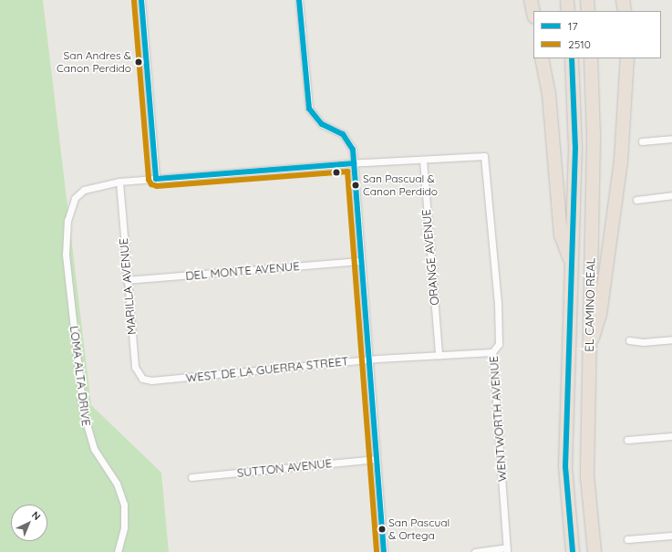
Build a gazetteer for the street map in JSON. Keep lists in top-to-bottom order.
{
  "streets": {
    "highway": ["EL CAMINO REAL"],
    "street": [
      "ORANGE AVENUE",
      "DEL MONTE AVENUE",
      "MARILLA AVENUE",
      "WEST DE LA GUERRA STREET",
      "LOMA ALTA DRIVE",
      "WENTWORTH AVENUE",
      "SUTTON AVENUE"
    ]
  },
  "crossings": [
    ["ORANGE AVENUE", "WEST DE LA GUERRA STREET"],
    ["ORANGE AVENUE", "WENTWORTH AVENUE"],
    ["DEL MONTE AVENUE", "MARILLA AVENUE"],
    ["MARILLA AVENUE", "WEST DE LA GUERRA STREET"],
    ["MARILLA AVENUE", "LOMA ALTA DRIVE"],
    ["WEST DE LA GUERRA STREET", "WENTWORTH AVENUE"]
  ],
  "places": ["San Andres & Canon Perdido", "San Pascual & Canon Perdido", "San Pascual & Ortega"],
  "lines": ["transit line 17", "transit line 2510"],
  "legend": ["17", "2510"],
  "north": "top right"
}
